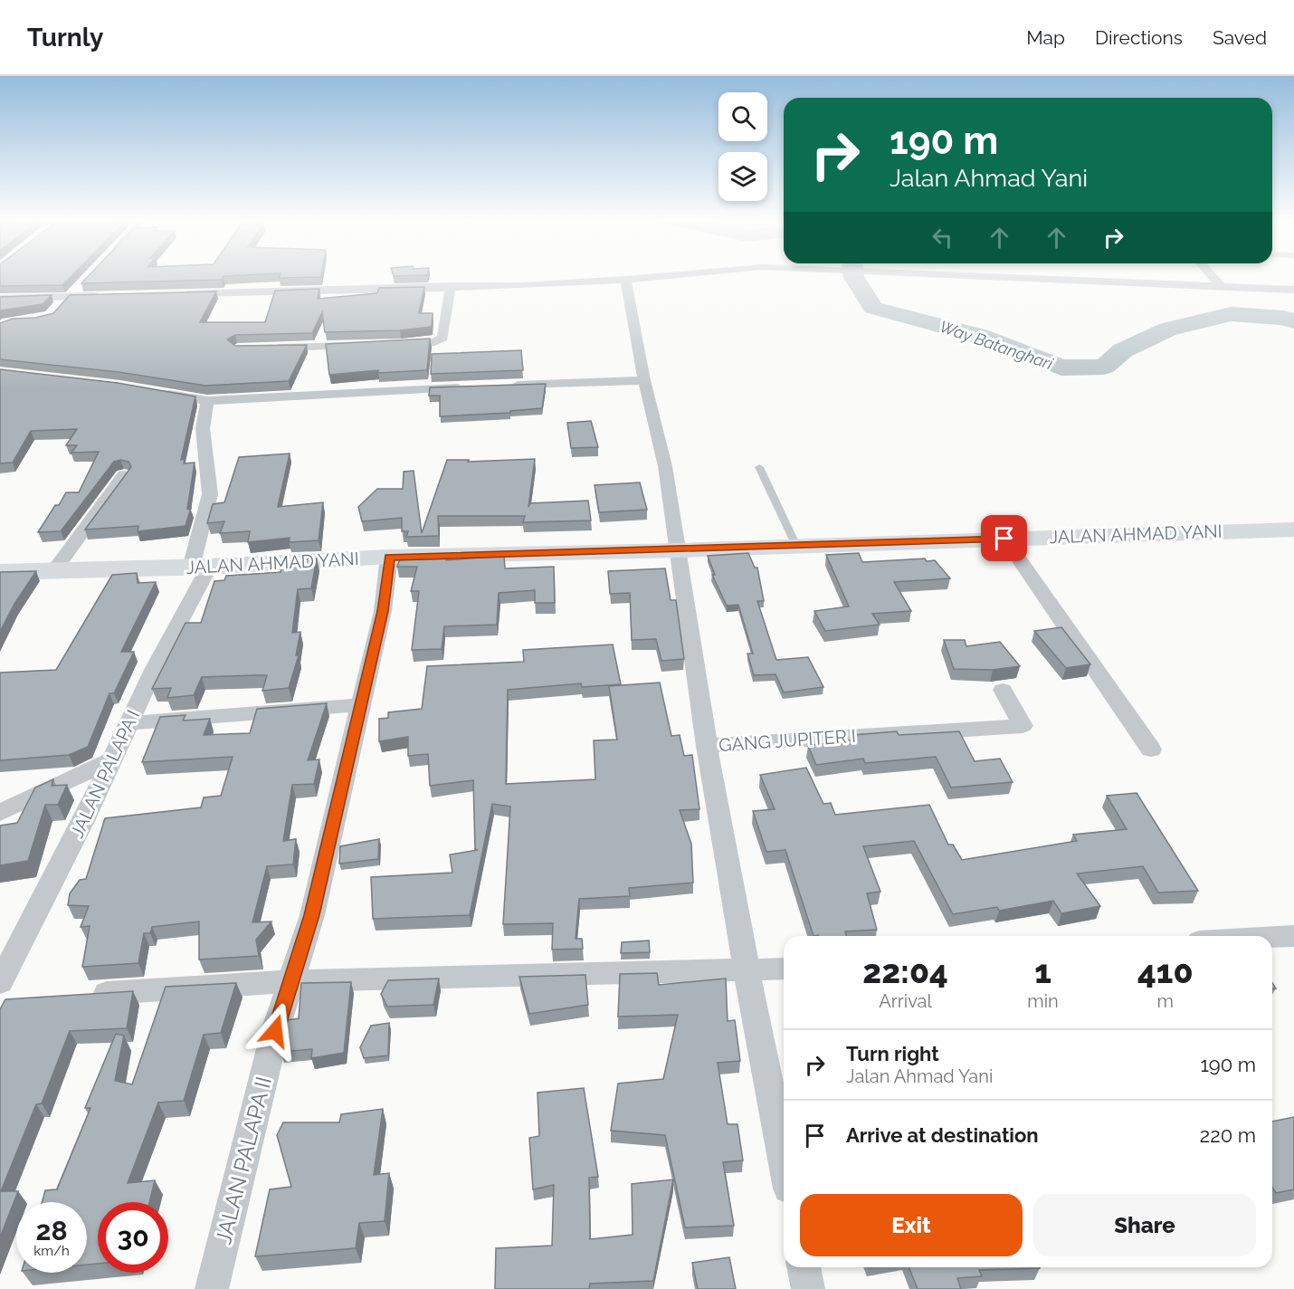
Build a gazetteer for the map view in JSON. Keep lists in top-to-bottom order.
{
  "streets": {
    "main road": ["JALAN AHMAD YANI"],
    "street": ["GANG JUPITER I", "JALAN PALAPA I", "JALAN PALAPA II"]
  },
  "crossings": [
    ["JALAN AHMAD YANI", "JALAN PALAPA I"],
    ["JALAN AHMAD YANI", "JALAN PALAPA II"]
  ],
  "water": ["Way Batanghari"],
  "page": {
    "header": "Turnly",
    "nav": ["Map", "Directions", "Saved"],
    "turn": ["190 m", "Jalan Ahmad Yani"],
    "eta": [
      "22:04",
      "Arrival",
      "1",
      "min",
      "410",
      "m"
    ],
    "list": [
      {
        "name": "Turn right",
        "note": "Jalan Ahmad Yani",
        "value": "190 m"
      },
      {
        "name": "Arrive at destination",
        "value": "220 m"
      }
    ],
    "buttons": ["Exit", "Share"],
    "speed": "28 km/h",
    "limit": "30"
  }
}
